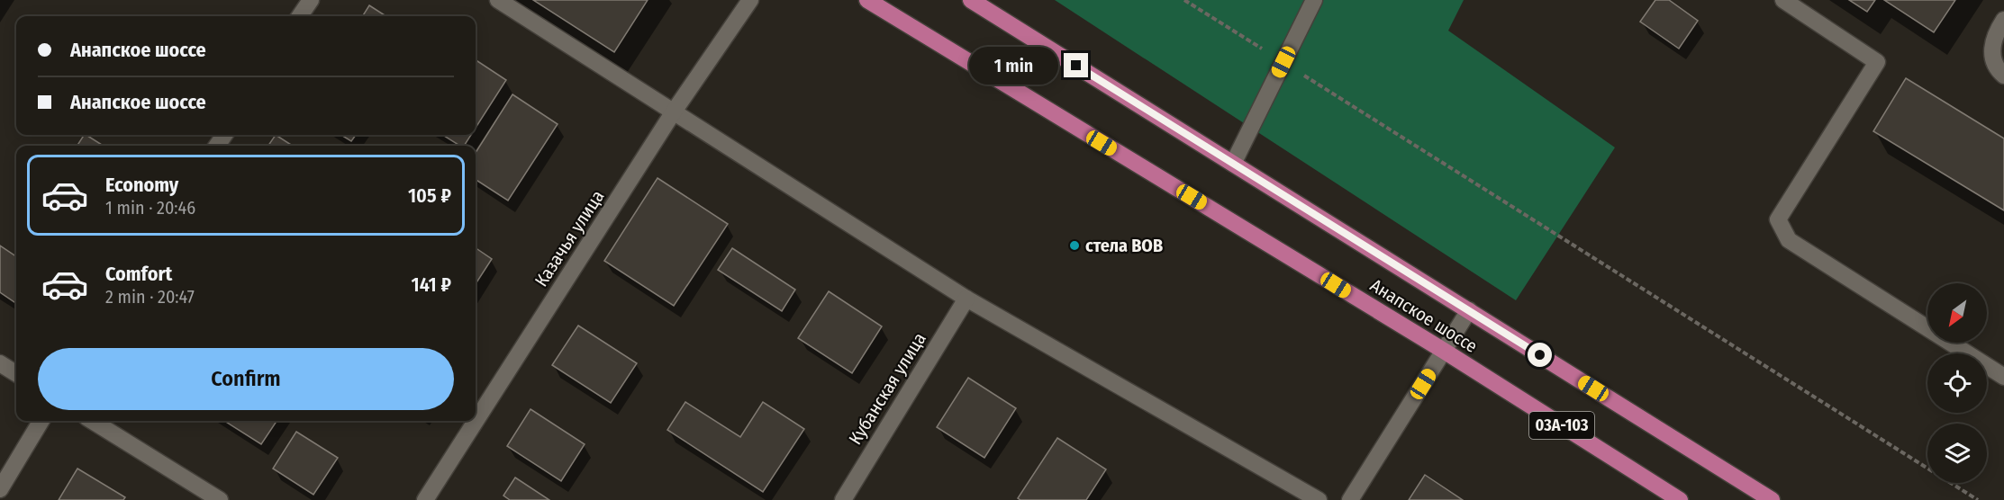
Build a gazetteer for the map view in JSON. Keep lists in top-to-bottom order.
{
  "streets": {
    "main road": ["Анапское шоссе", "03А-103"],
    "street": ["Казачья улица", "Кубанская улица"]
  },
  "places": ["стела ВОВ"],
  "north": "bottom left",
  "page": {
    "banner": ["Анапское шоссе", "Анапское шоссе"],
    "bubble": "1 min",
    "list": [
      {
        "name": "Economy",
        "note": "1 min · 20:46",
        "value": "105 ₽"
      },
      {
        "name": "Comfort",
        "note": "2 min · 20:47",
        "value": "141 ₽"
      }
    ],
    "buttons": "Confirm"
  }
}
